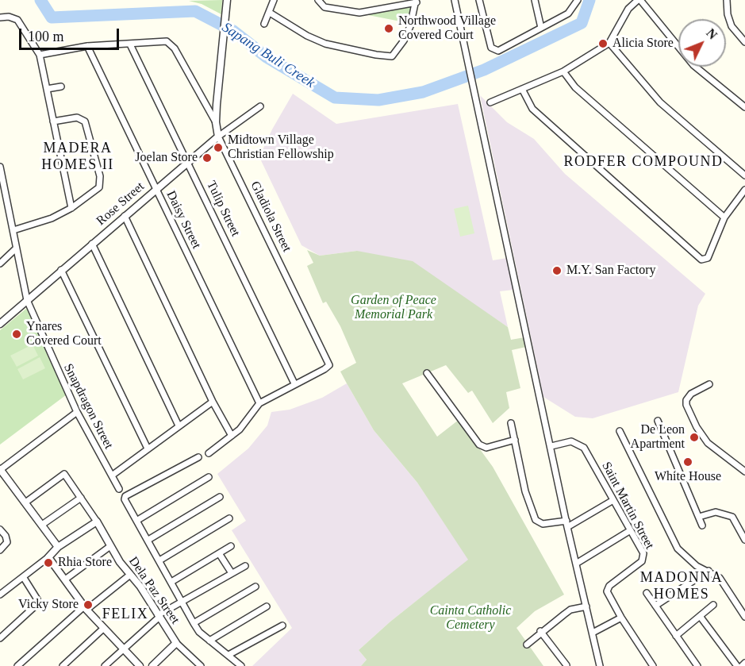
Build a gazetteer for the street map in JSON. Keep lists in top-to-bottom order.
{
  "streets": {
    "street": [
      "Rose Street",
      "Tulip Street",
      "Gladiola Street",
      "Daisy Street",
      "Snapdragon Street",
      "Saint Martin Street",
      "Dela Paz Street"
    ]
  },
  "crossings": [
    ["Rose Street", "Tulip Street"],
    ["Rose Street", "Gladiola Street"],
    ["Rose Street", "Daisy Street"],
    ["Rose Street", "Snapdragon Street"],
    ["Tulip Street", "Gladiola Street"],
    ["Gladiola Street", "Daisy Street"]
  ],
  "districts": [
    "MADERA HOMES II",
    "RODFER COMPOUND",
    "MADONNA HOMES",
    "FELIX"
  ],
  "water": ["Sapang Buli Creek"],
  "parks": ["Garden of Peace Memorial Park", "Cainta Catholic Cemetery"],
  "places": [
    "Northwood Village Covered Court",
    "Alicia Store",
    "Midtown Village Christian Fellowship",
    "Joelan Store",
    "M.Y. San Factory",
    "Ynares Covered Court",
    "De Leon Apartment",
    "White House",
    "Rhia Store",
    "Vicky Store"
  ],
  "scale_bar": "100 m",
  "north": "top right"
}
